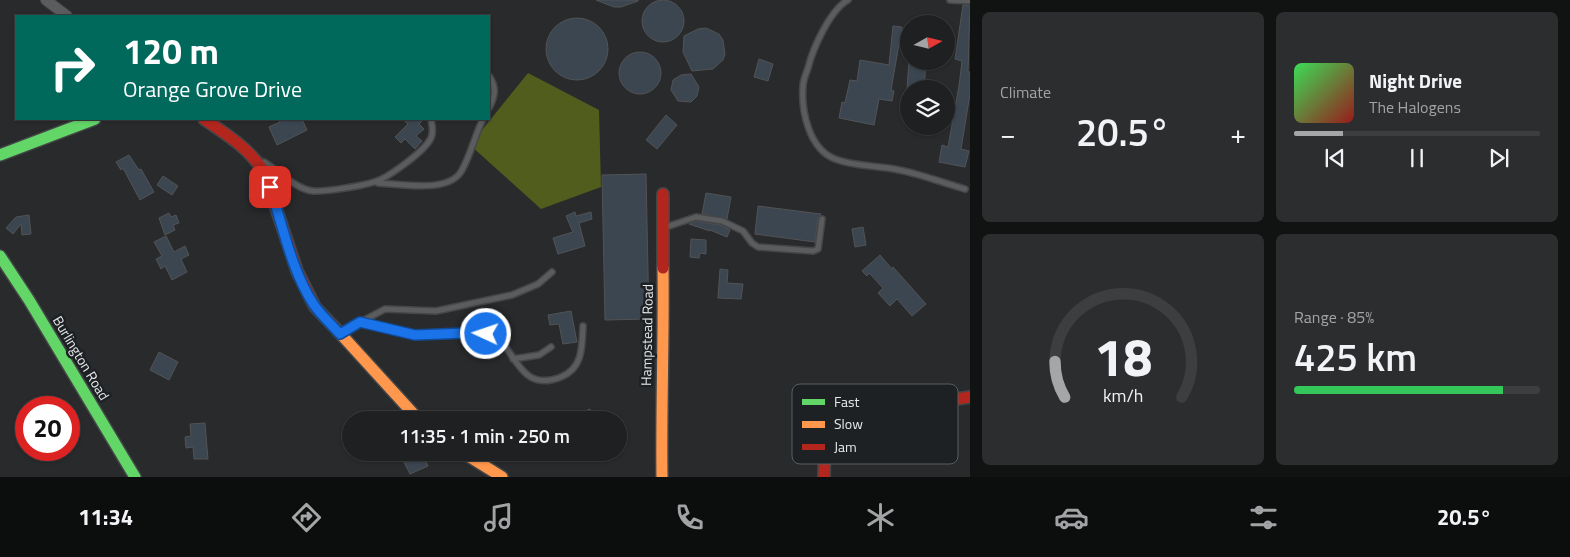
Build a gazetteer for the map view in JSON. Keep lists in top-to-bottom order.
{
  "streets": {
    "street": ["Hampstead Road", "Burlington Road"]
  },
  "legend": ["Fast", "Slow", "Jam"],
  "north": "right",
  "page": {
    "tile": [
      "Climate",
      ["Range · 85%", "425 km"]
    ],
    "turn": ["120 m", "Orange Grove Drive"],
    "song": ["Night Drive", "The Halogens"],
    "heat": ["−", "20.5°", "+"],
    "limit": "20",
    "trip": "11:35 · 1 min · 250 m",
    "tabs": ["11:34", "20.5°"],
    "gauge": ["18", "km/h"]
  }
}
